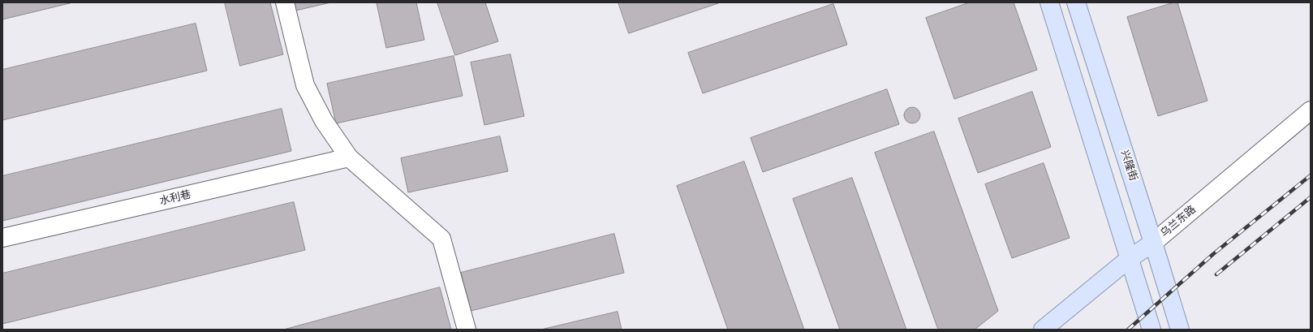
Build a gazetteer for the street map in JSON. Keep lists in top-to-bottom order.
{
  "streets": {
    "main road": ["兴隆街", "乌兰东路"],
    "street": ["水利巷"]
  },
  "crossings": [
    ["兴隆街", "乌兰东路"]
  ]
}
